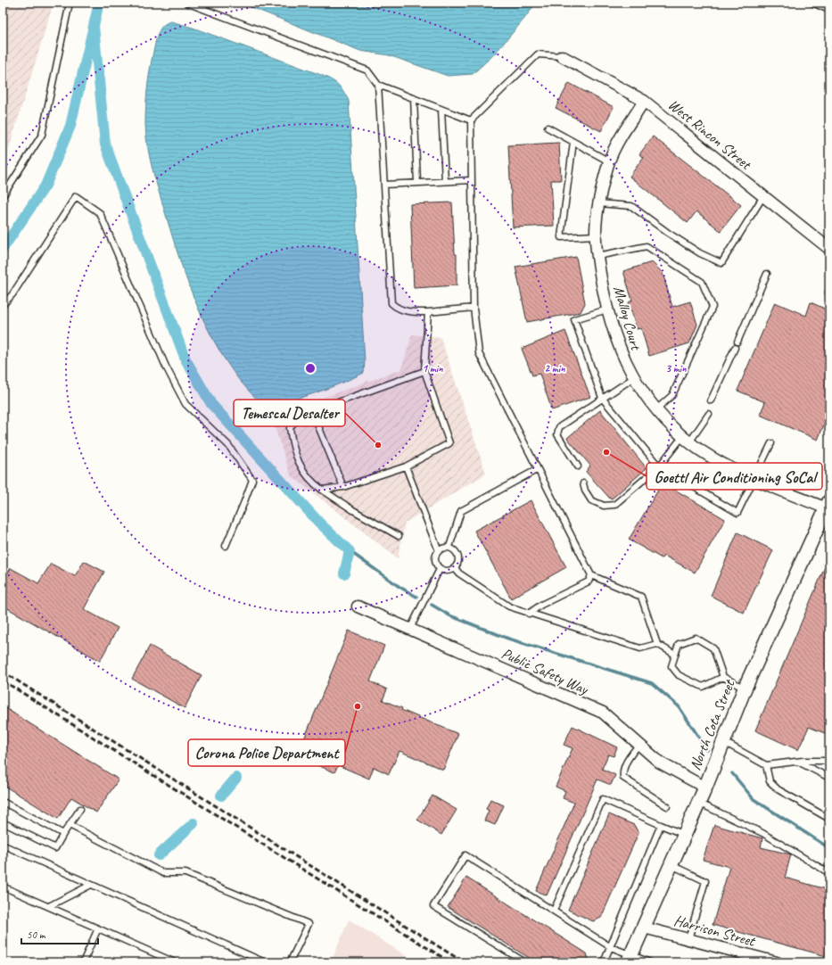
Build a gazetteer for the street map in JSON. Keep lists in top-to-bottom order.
{
  "streets": {
    "street": [
      "West Rincon Street",
      "Malloy Court",
      "Public Safety Way",
      "North Cota Street",
      "Harrison Street"
    ]
  },
  "crossings": [
    ["West Rincon Street", "Malloy Court"],
    ["Malloy Court", "North Cota Street"],
    ["Public Safety Way", "North Cota Street"],
    ["North Cota Street", "Harrison Street"]
  ],
  "places": ["Temescal Desalter", "Goettl Air Conditioning SoCal", "Corona Police Department"],
  "scale_bar": "50 m",
  "rings": ["1 min", "2 min", "3 min"]
}
